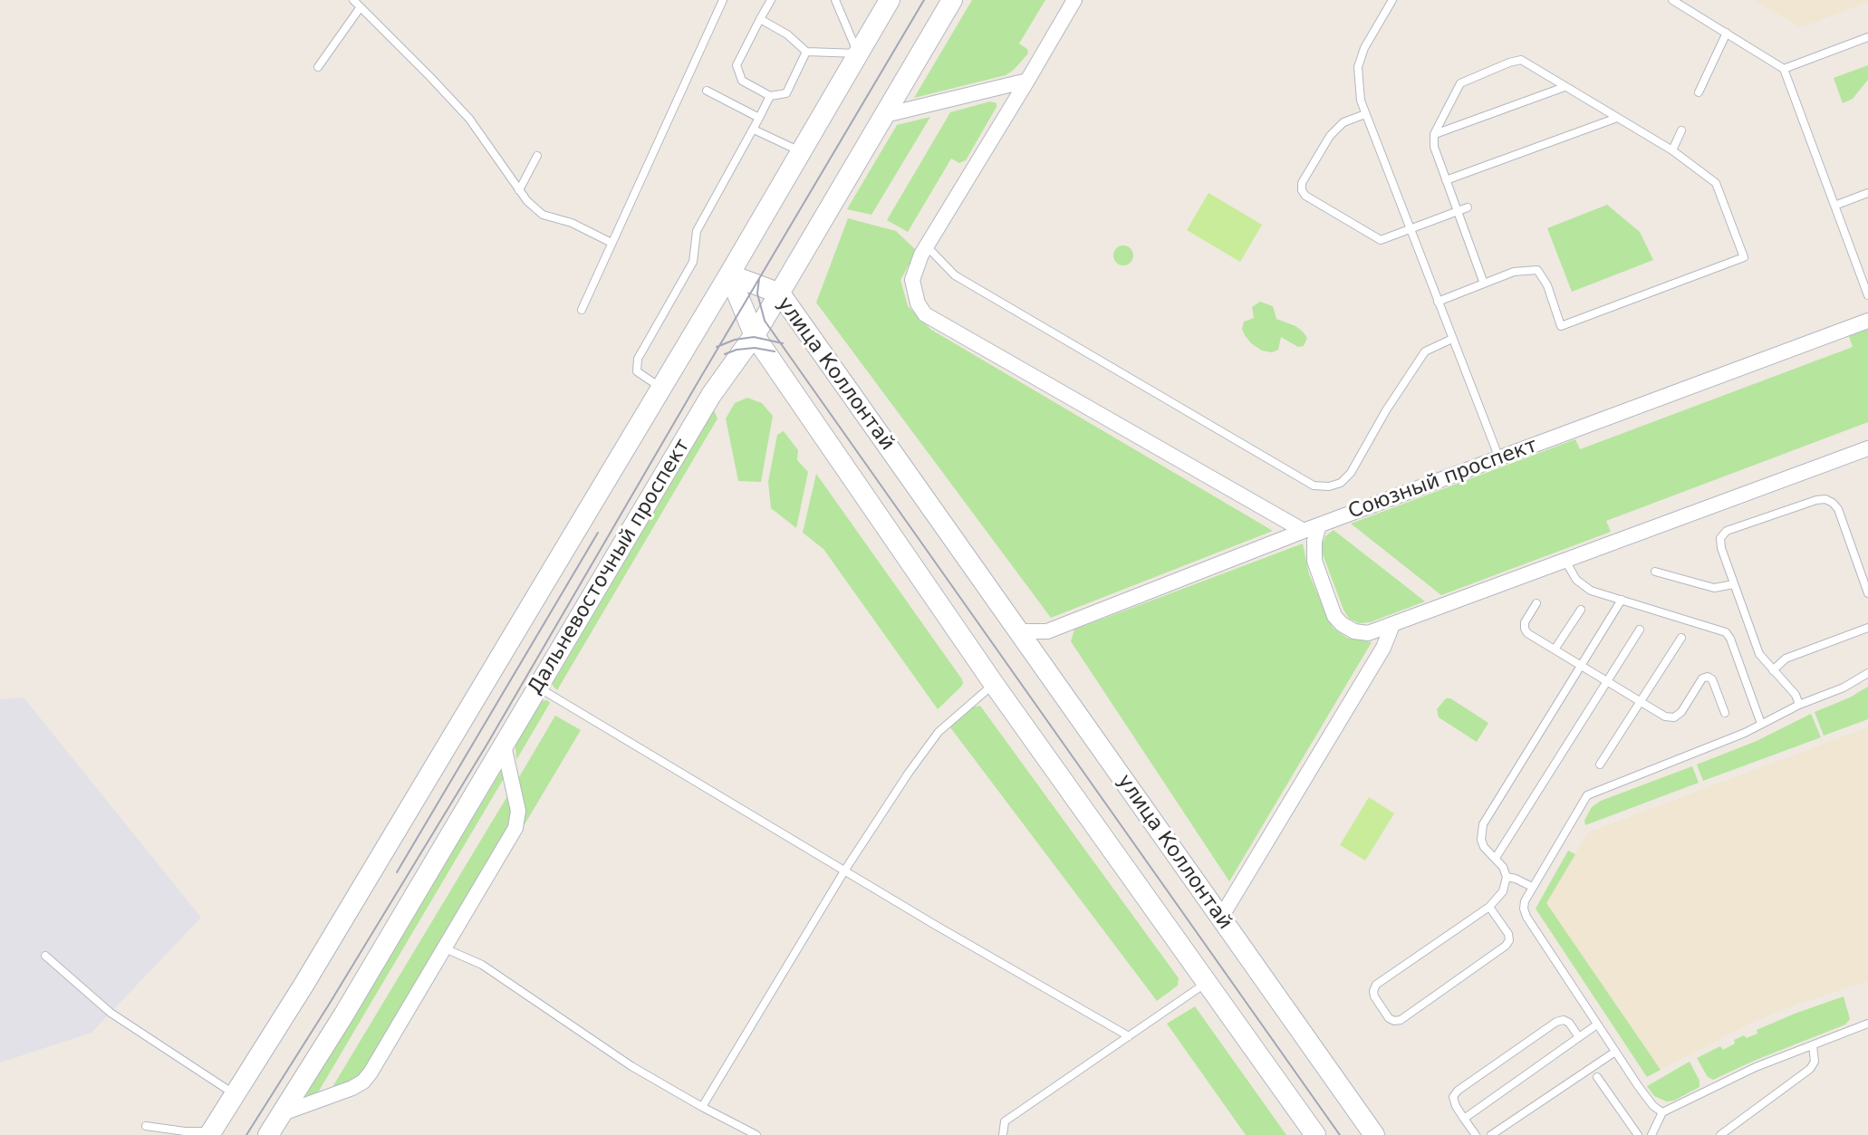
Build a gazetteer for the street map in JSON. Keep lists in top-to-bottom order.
{
  "streets": {
    "main road": ["улица Коллонтай", "Дальневосточный проспект"],
    "street": ["Союзный проспект"]
  },
  "crossings": [
    ["улица Коллонтай", "Союзный проспект"],
    ["улица Коллонтай", "Дальневосточный проспект"]
  ]
}
